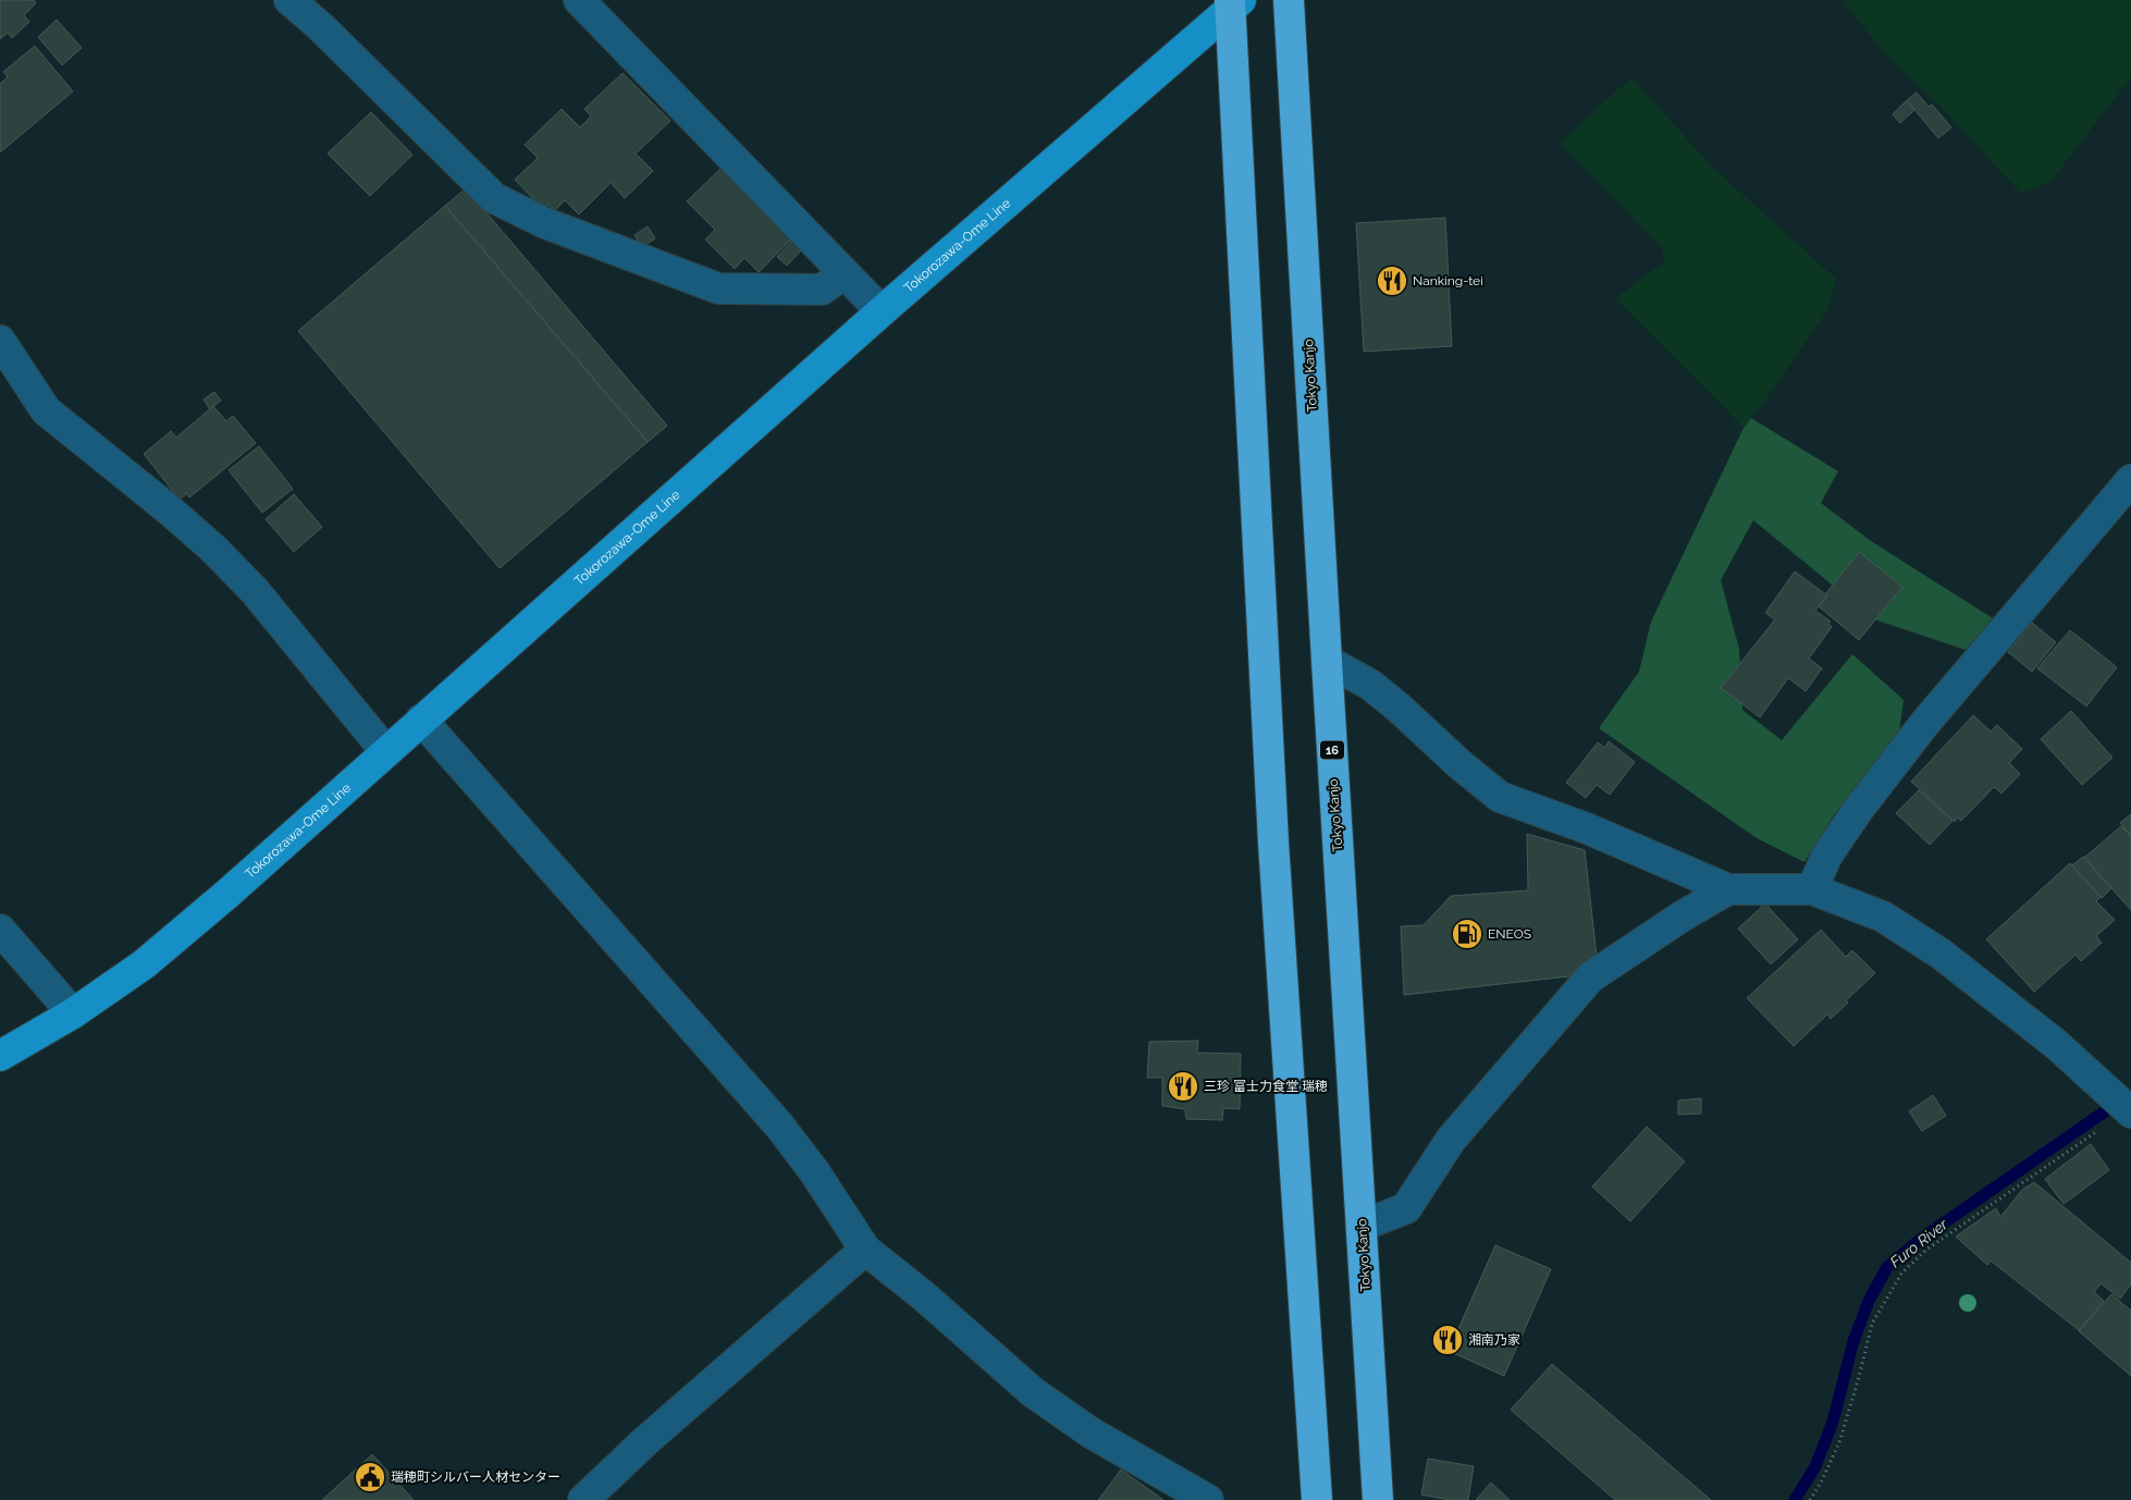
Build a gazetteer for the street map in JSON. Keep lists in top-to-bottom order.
{
  "streets": {
    "highway": ["Tokyo Kanjo", "16"],
    "main road": ["Tokorozawa-Ome Line"]
  },
  "water": ["Furo River"],
  "places": {
    "restaurant": ["Nanking-tei", "三珍 富士力食堂 瑞穂", "湘南乃家"],
    "fuel station": ["ENEOS"],
    "public building": ["瑞穂町シルバー人材センター"]
  }
}
